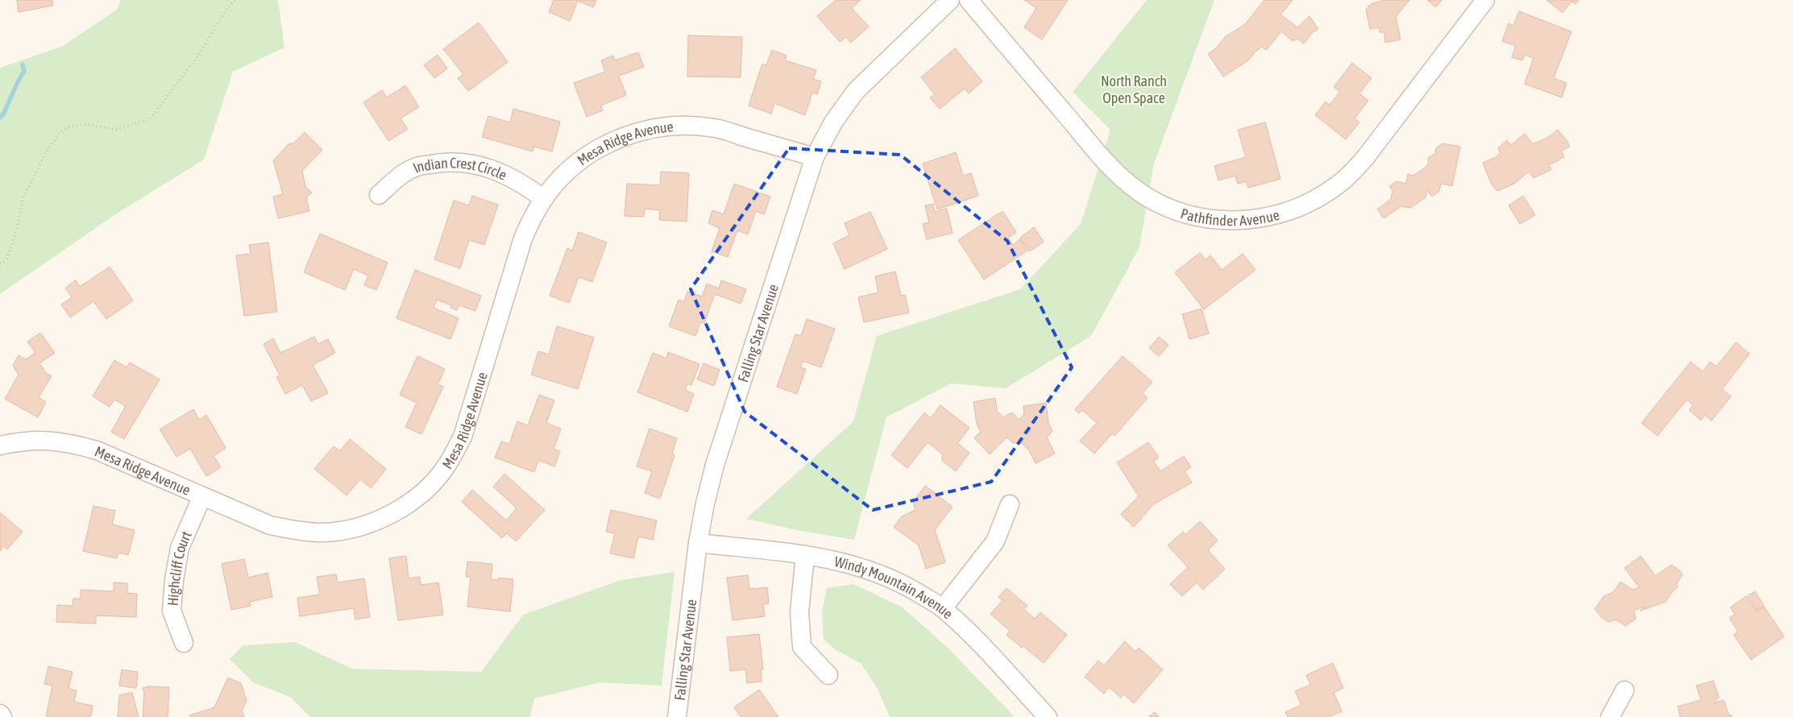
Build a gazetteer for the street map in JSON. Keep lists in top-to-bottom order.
{
  "streets": {
    "street": [
      "Mesa Ridge Avenue",
      "Indian Crest Circle",
      "Pathfinder Avenue",
      "Falling Star Avenue",
      "Highcliff Court",
      "Windy Mountain Avenue"
    ]
  },
  "crossings": [
    ["Mesa Ridge Avenue", "Indian Crest Circle"],
    ["Mesa Ridge Avenue", "Falling Star Avenue"],
    ["Mesa Ridge Avenue", "Highcliff Court"],
    ["Falling Star Avenue", "Windy Mountain Avenue"]
  ],
  "parks": ["North Ranch Open Space"]
}
